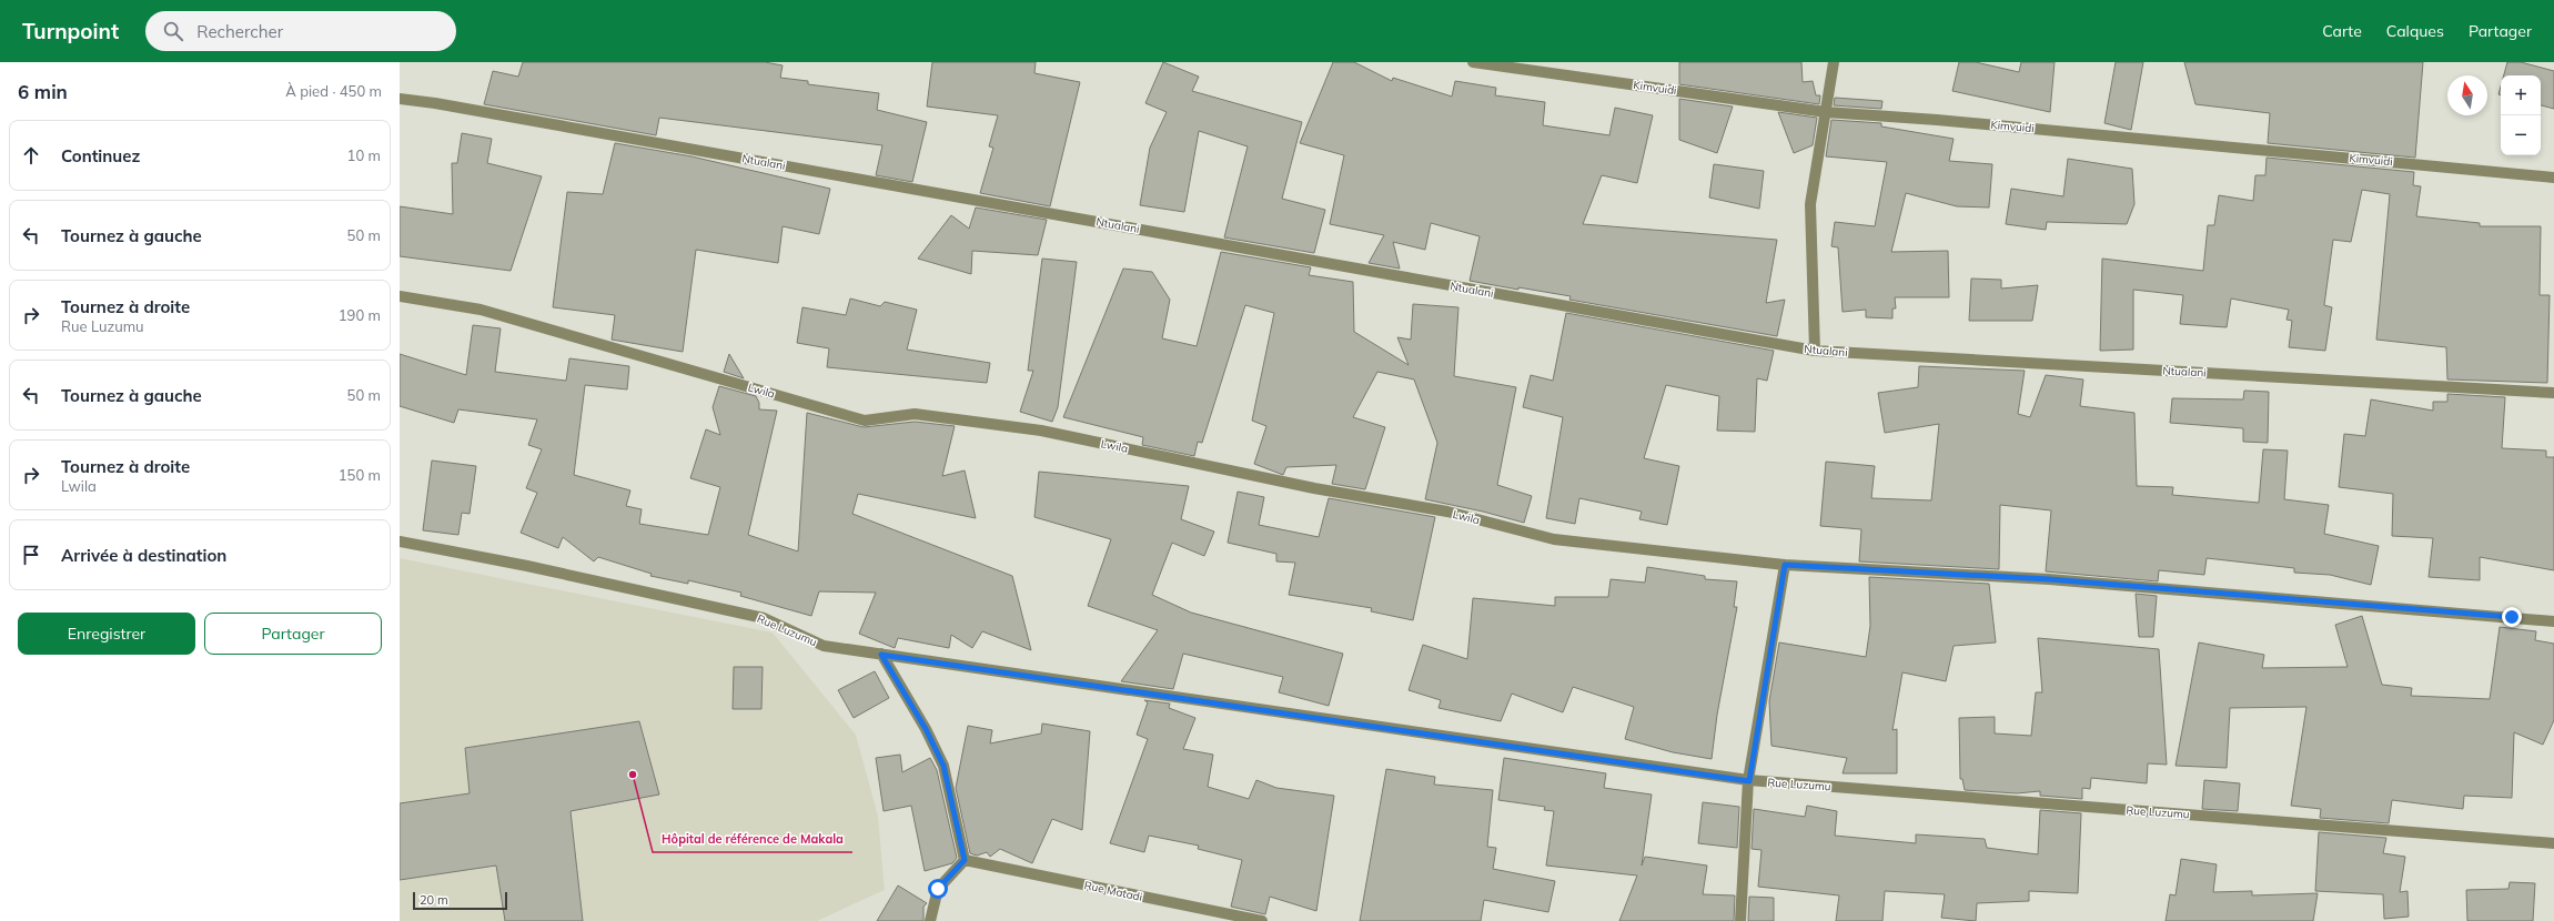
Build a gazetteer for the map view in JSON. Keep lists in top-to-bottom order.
{
  "streets": {
    "street": [
      "Kimvuidi",
      "Ntualani",
      "Lwila",
      "Rue Luzumu",
      "Rue Matadi"
    ]
  },
  "places": ["Hôpital de référence de Makala"],
  "scale_bar": "20 m",
  "north": "top",
  "page": {
    "header": "Turnpoint",
    "search": "Rechercher",
    "nav": ["Carte", "Calques", "Partager"],
    "heading": ["6 min", "À pied · 450 m"],
    "map_buttons": ["+", "−"],
    "list": [
      ["Continuez", "10 m"],
      ["Tournez à gauche", "50 m"],
      ["Tournez à droite", "Rue Luzumu", "190 m"],
      ["Tournez à gauche", "50 m"],
      ["Tournez à droite", "Lwila", "150 m"],
      "Arrivée à destination"
    ],
    "buttons": ["Enregistrer", "Partager"],
    "scale": "20 m"
  }
}
